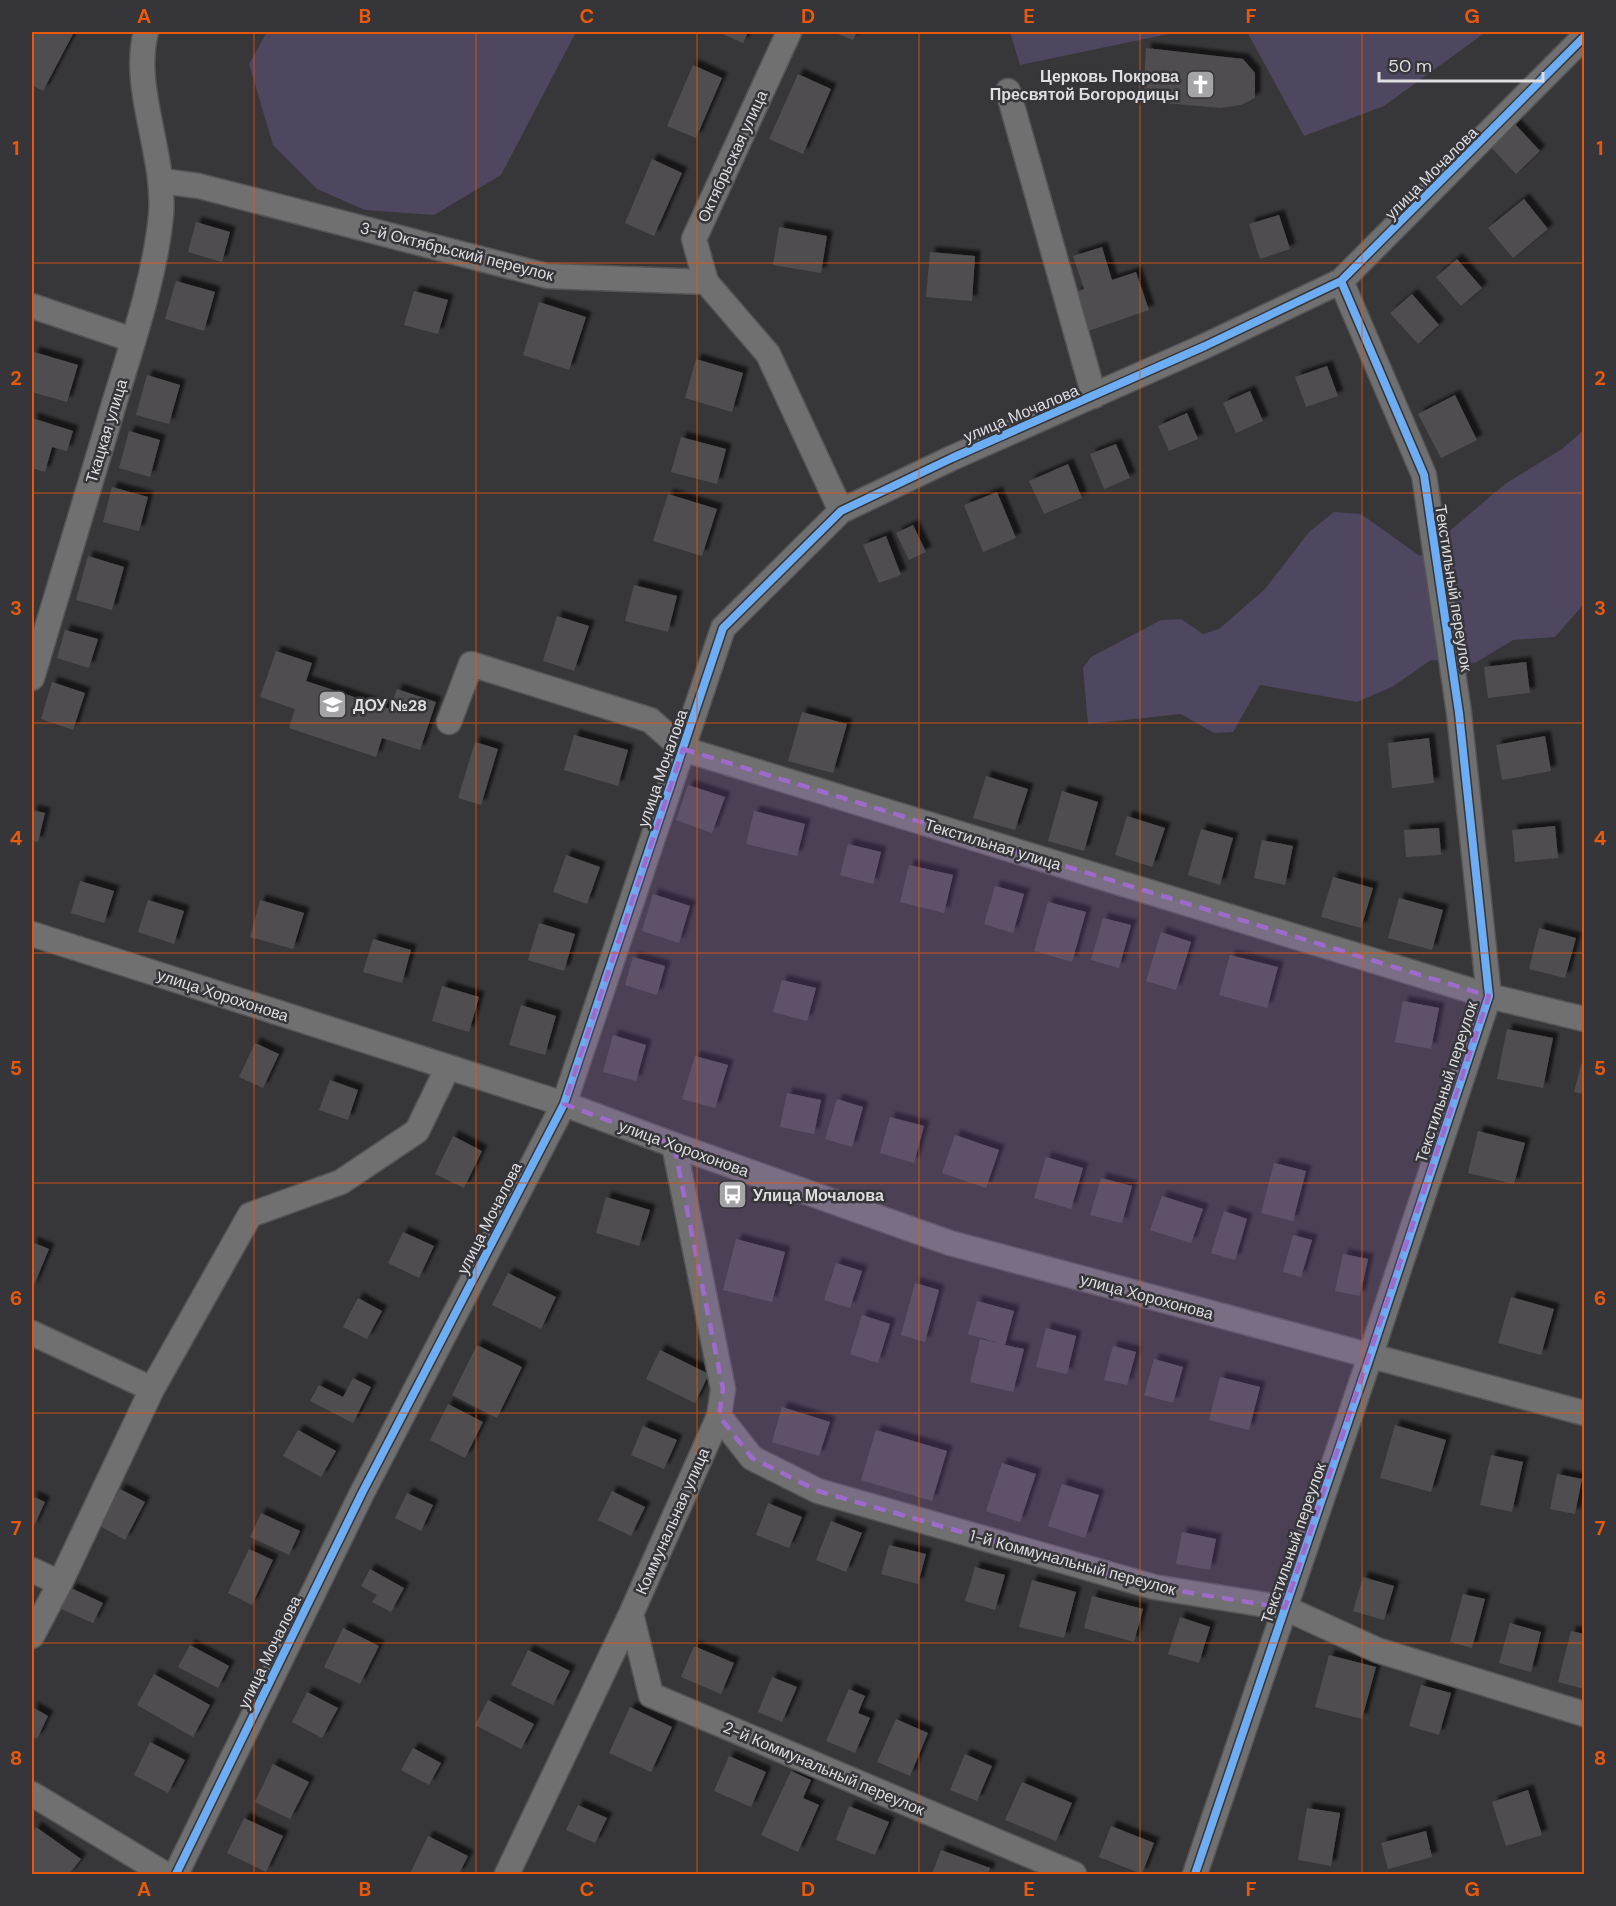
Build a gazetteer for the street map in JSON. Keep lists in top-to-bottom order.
{
  "streets": {
    "street": [
      "Октябрьская улица",
      "улица Мочалова",
      "3-й Октябрьский переулок",
      "Ткацкая улица",
      "Текстильный переулок",
      "Текстильная улица",
      "улица Хорохонова",
      "Коммунальная улица",
      "1-й Коммунальный переулок",
      "2-й Коммунальный переулок"
    ]
  },
  "crossings": [
    ["Октябрьская улица", "3-й Октябрьский переулок"],
    ["улица Мочалова", "Текстильный переулок"],
    ["улица Мочалова", "Текстильная улица"],
    ["улица Мочалова", "улица Хорохонова"],
    ["3-й Октябрьский переулок", "Ткацкая улица"],
    ["Текстильный переулок", "Текстильная улица"],
    ["Текстильный переулок", "улица Хорохонова"],
    ["Текстильный переулок", "1-й Коммунальный переулок"],
    ["улица Хорохонова", "Коммунальная улица"],
    ["Коммунальная улица", "1-й Коммунальный переулок"],
    ["Коммунальная улица", "2-й Коммунальный переулок"]
  ],
  "places": {
    "church": ["Церковь Покрова Пресвятой Богородицы"],
    "school or university": ["ДОУ №28"],
    "bus stop": ["Улица Мочалова"]
  },
  "scale_bar": "50 m",
  "grid": {
    "columns": [
      "A",
      "B",
      "C",
      "D",
      "E",
      "F",
      "G"
    ],
    "rows": [
      "1",
      "2",
      "3",
      "4",
      "5",
      "6",
      "7",
      "8"
    ]
  }
}
